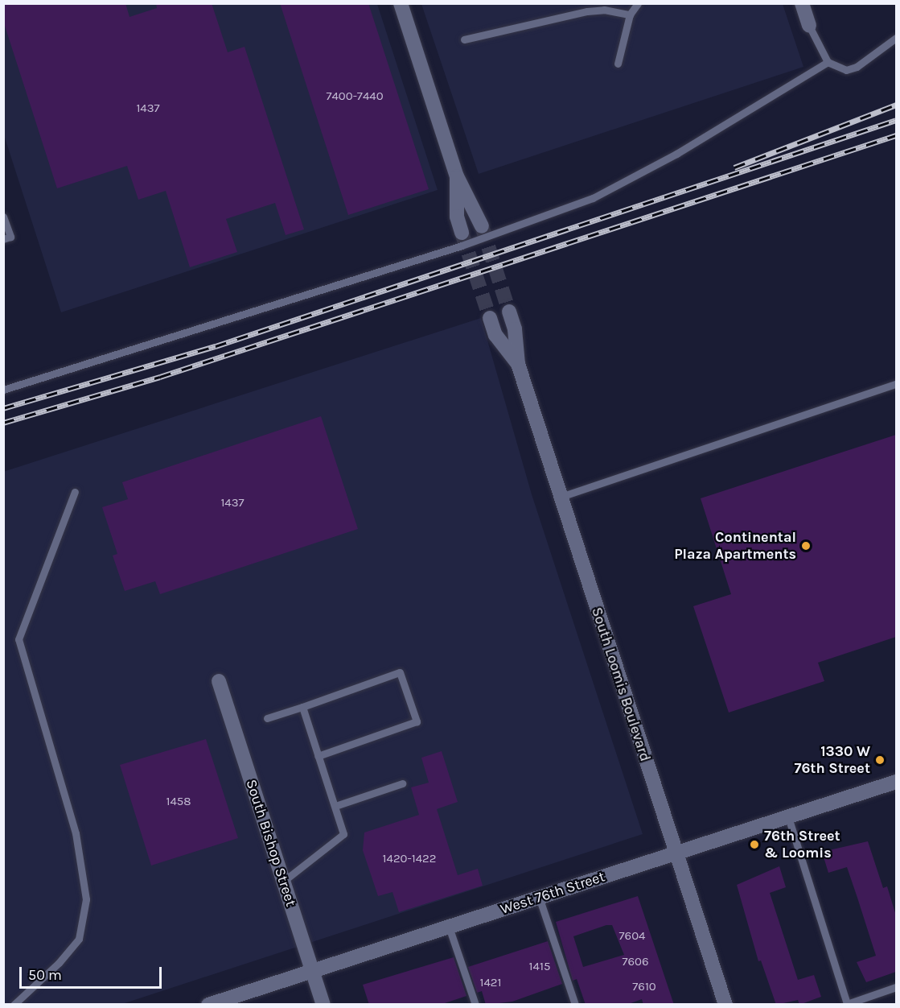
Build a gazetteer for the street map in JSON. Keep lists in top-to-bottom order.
{
  "streets": {
    "street": ["South Loomis Boulevard", "South Bishop Street", "West 76th Street"]
  },
  "crossings": [
    ["South Loomis Boulevard", "West 76th Street"],
    ["South Bishop Street", "West 76th Street"]
  ],
  "places": ["Continental Plaza Apartments", "1330 W 76th Street", "76th Street & Loomis"],
  "house_numbers": [
    "7400-7440",
    "1437",
    "1437",
    "1458",
    "1420-1422",
    "7604",
    "7606",
    "1415",
    "1421",
    "7610"
  ],
  "scale_bar": "50 m"
}
